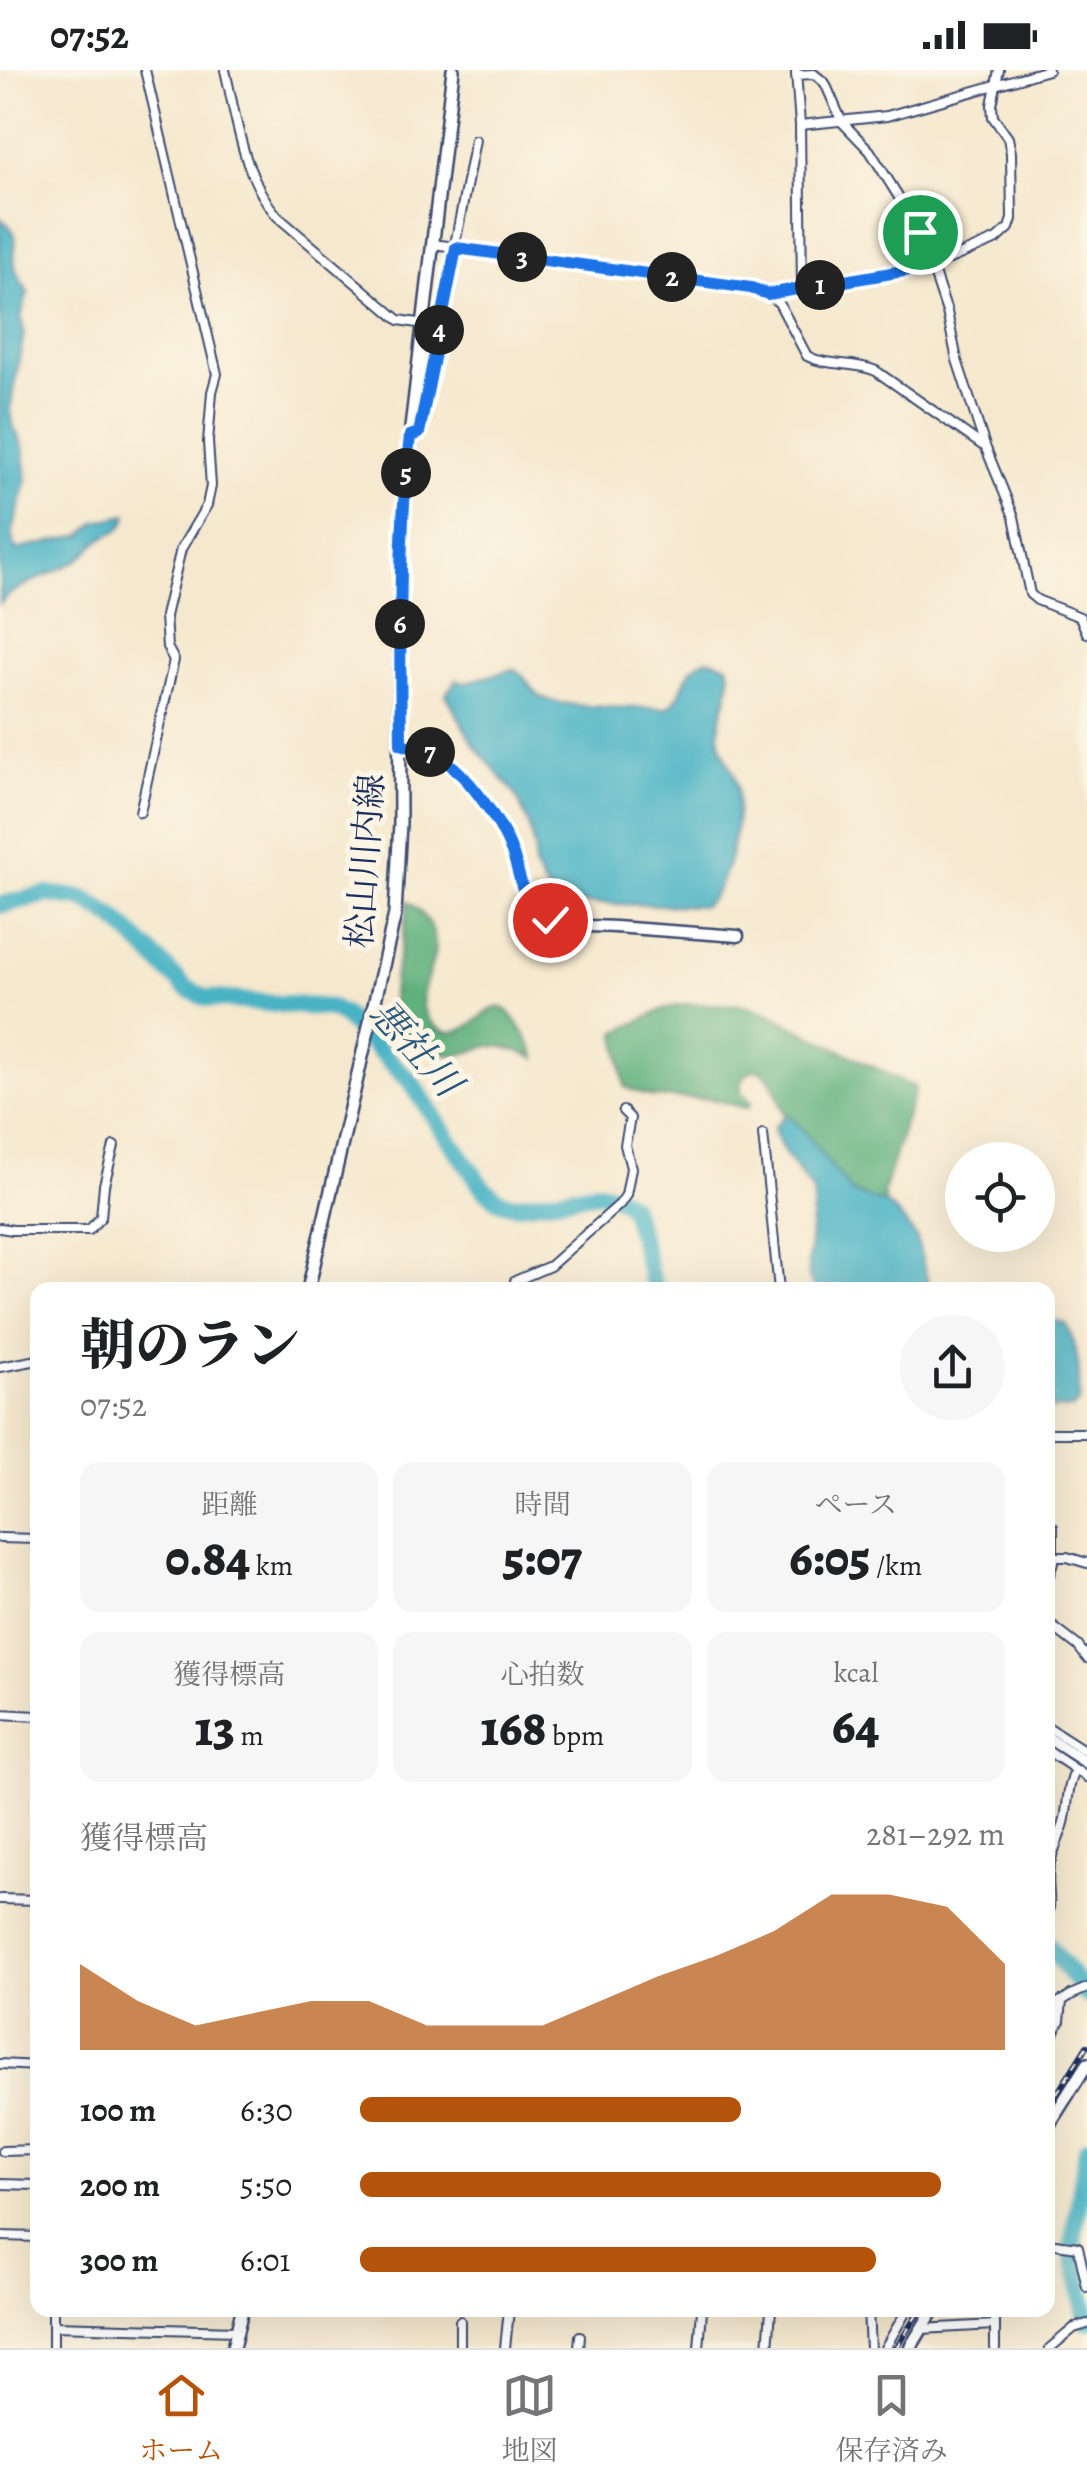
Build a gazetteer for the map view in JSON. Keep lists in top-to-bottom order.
{
  "streets": {
    "main road": ["松山川内線"]
  },
  "water": ["悪社川"],
  "page": {
    "status": "07:52",
    "pins": [
      "3",
      "2",
      "1",
      "4",
      "5",
      "6",
      "7"
    ],
    "heading": ["朝のラン", "07:52"],
    "stats": [
      ["距離", "0.84 km"],
      ["時間", "5:07"],
      ["ペース", "6:05 /km"],
      ["獲得標高", "13 m"],
      ["心拍数", "168 bpm"],
      ["kcal", "64"]
    ],
    "chart": ["獲得標高", "281–292 m"],
    "list": [
      {
        "name": "100 m",
        "note": "6:30"
      },
      {
        "name": "200 m",
        "note": "5:50"
      },
      {
        "name": "300 m",
        "note": "6:01"
      }
    ],
    "tabs": ["ホーム", "地図", "保存済み"]
  }
}
